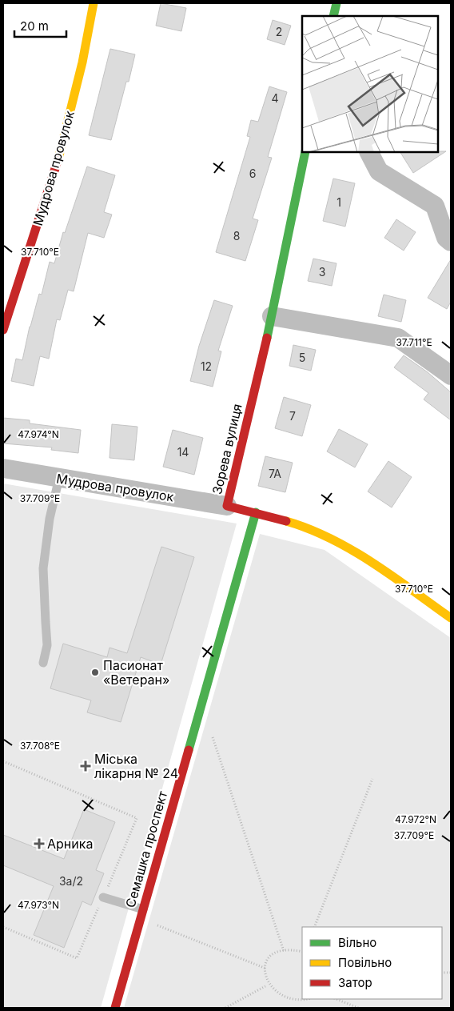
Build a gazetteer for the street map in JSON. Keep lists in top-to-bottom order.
{
  "streets": {
    "street": ["Мудрова провулок", "Зорева вулиця", "Семашка проспект"]
  },
  "crossings": [
    ["Мудрова провулок", "Зорева вулиця"],
    ["Зорева вулиця", "Семашка проспект"]
  ],
  "places": {
    "other": ["Пасионат «Ветеран»"],
    "health": ["Міська лікарня № 24", "Арника"]
  },
  "house_numbers": [
    "2",
    "4",
    "6",
    "1",
    "8",
    "3",
    "5",
    "12",
    "7",
    "14",
    "7А",
    "3а/2"
  ],
  "legend": ["Вільно", "Повільно", "Затор"],
  "scale_bar": "20 m",
  "coordinates": [
    "37.710°E",
    "37.711°E",
    "47.974°N",
    "37.709°E",
    "37.708°E",
    "47.972°N",
    "47.973°N"
  ]
}
